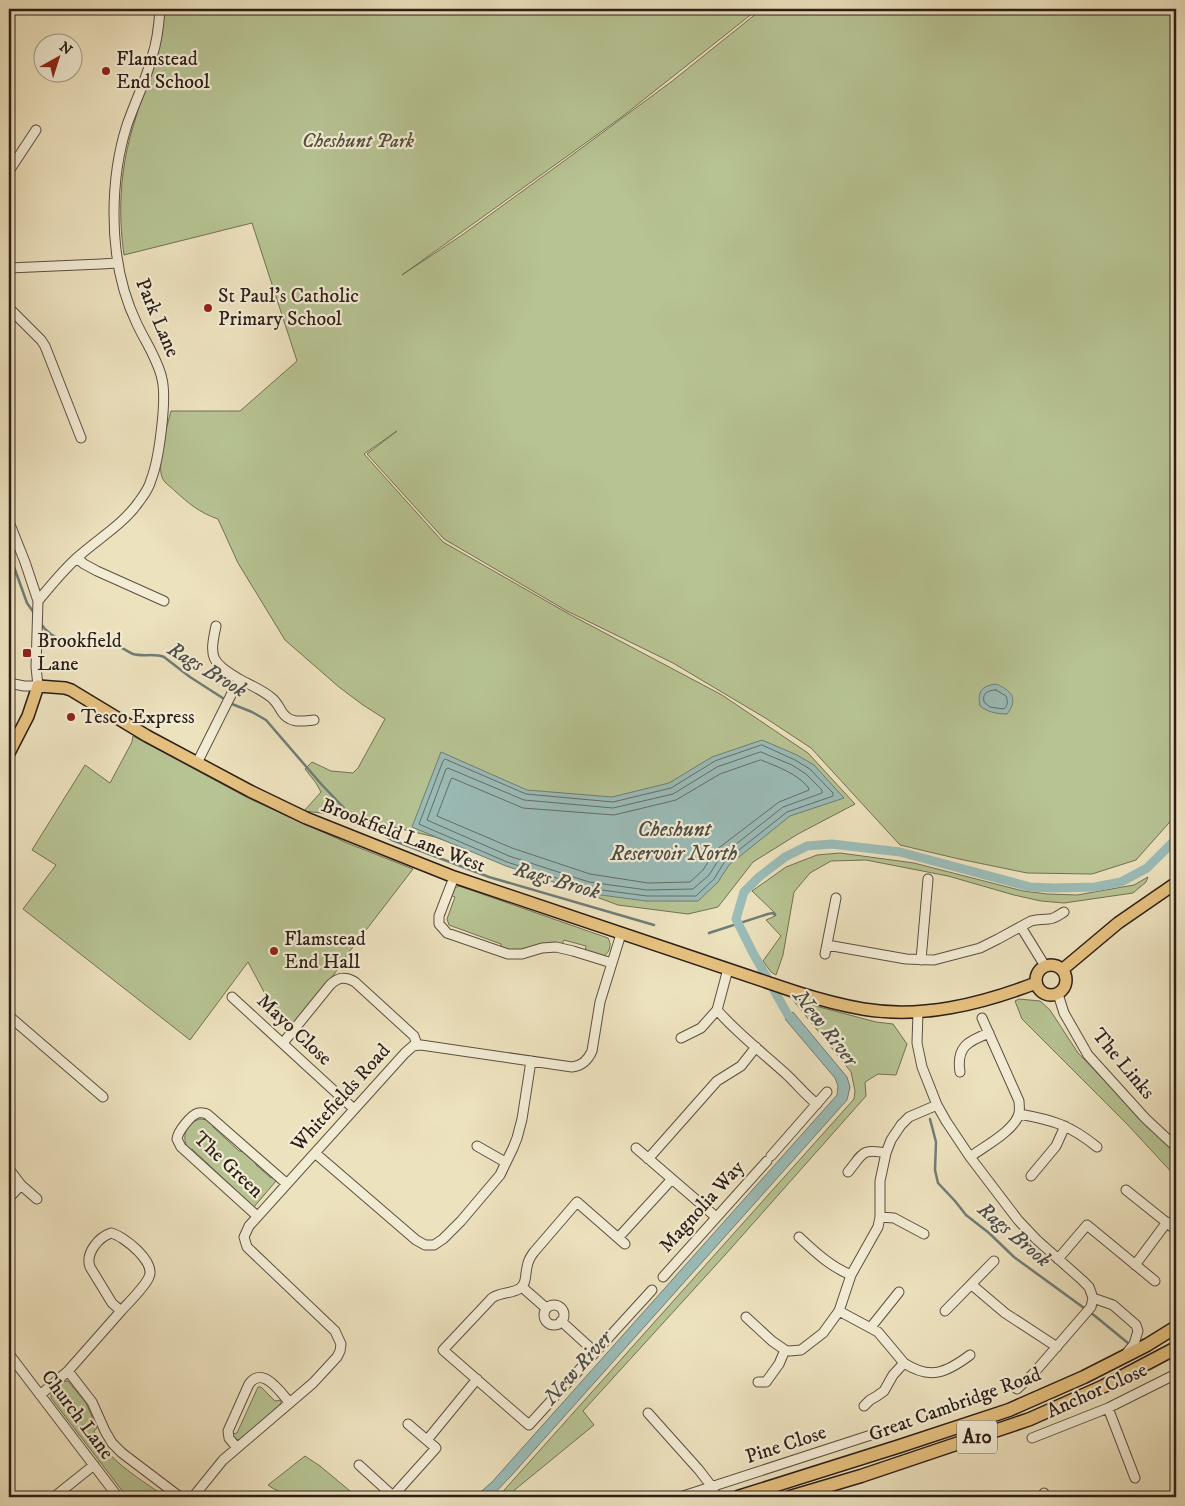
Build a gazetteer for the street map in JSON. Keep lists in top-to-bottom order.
{
  "streets": {
    "highway": ["Great Cambridge Road", "A10"],
    "main road": ["Brookfield Lane West"],
    "street": [
      "Park Lane",
      "Mayo Close",
      "The Links",
      "Whitefields Road",
      "The Green",
      "Magnolia Way",
      "Anchor Close",
      "Church Lane",
      "Pine Close"
    ]
  },
  "crossings": [
    ["Brookfield Lane West", "The Links"],
    ["Brookfield Lane West", "Whitefields Road"],
    ["Mayo Close", "Whitefields Road"],
    ["Whitefields Road", "The Green"]
  ],
  "water": ["Rags Brook", "Cheshunt Reservoir North", "New River"],
  "parks": ["Cheshunt Park"],
  "places": {
    "other": [
      "Flamstead End School",
      "St Paul's Catholic Primary School",
      "Tesco Express",
      "Flamstead End Hall"
    ],
    "transit": ["Brookfield Lane"]
  },
  "north": "top right"
}
